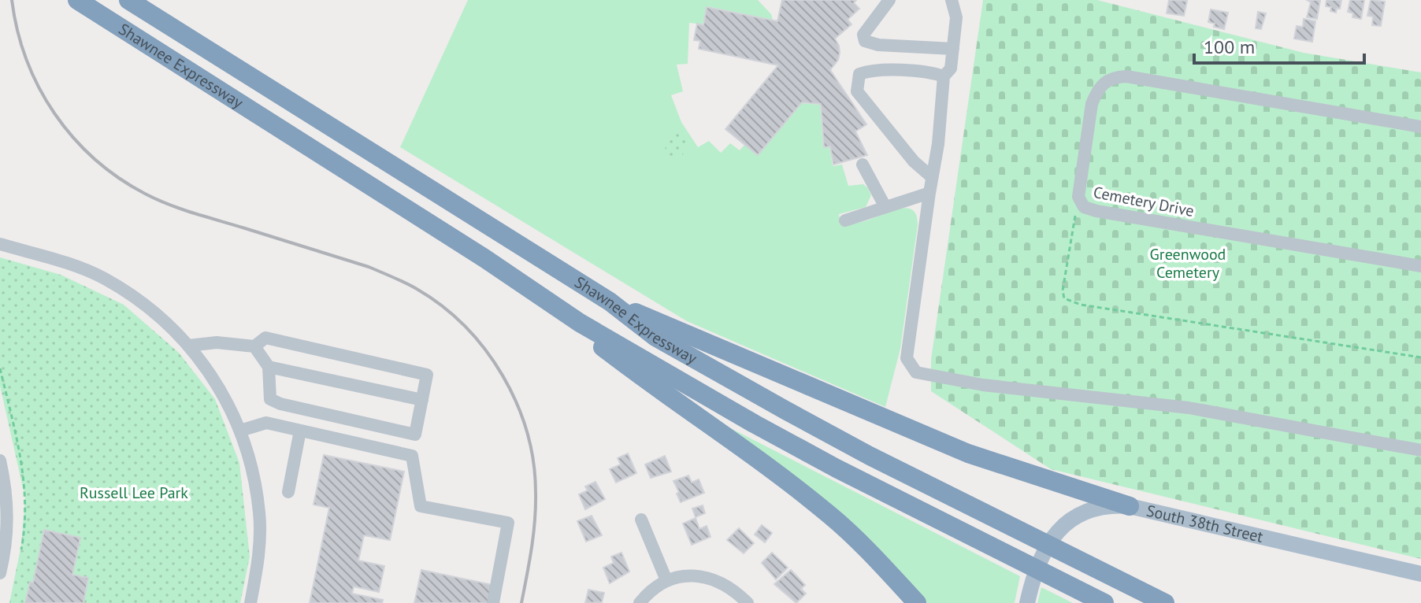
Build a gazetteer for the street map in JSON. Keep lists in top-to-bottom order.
{
  "streets": {
    "highway": ["Shawnee Expressway"],
    "main road": ["South 38th Street"],
    "street": ["Cemetery Drive"]
  },
  "parks": ["Greenwood Cemetery", "Russell Lee Park"],
  "scale_bar": "100 m"
}
